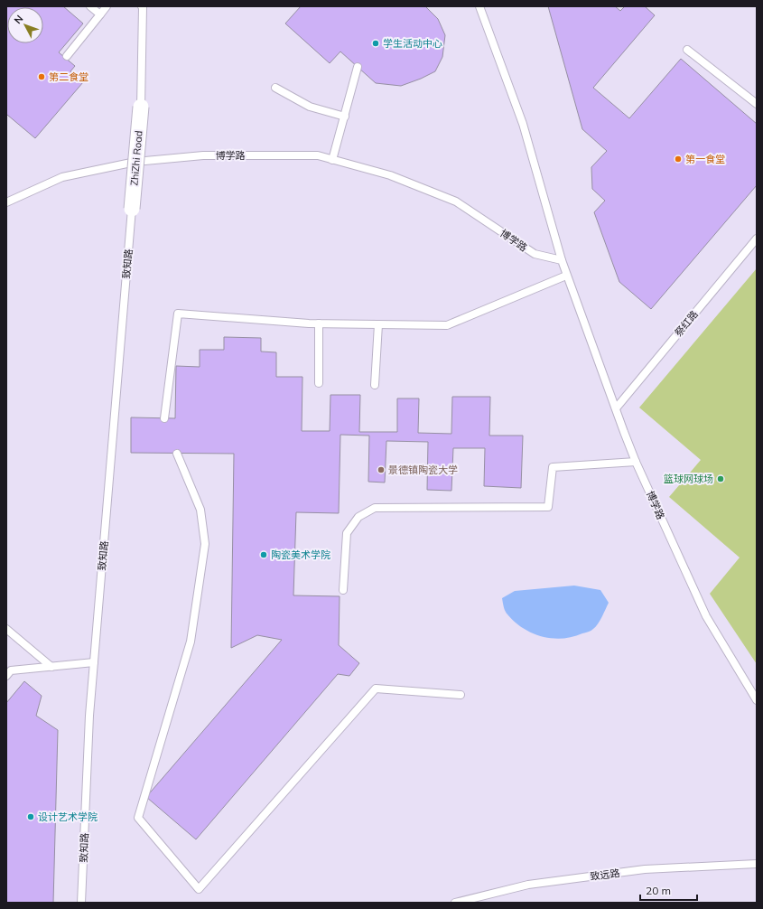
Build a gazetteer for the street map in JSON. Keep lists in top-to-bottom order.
{
  "streets": {
    "street": ["ZhiZhi Road"],
    "lane": [
      "博学路",
      "致知路",
      "祭红路",
      "致远路"
    ]
  },
  "crossings": [
    ["博学路", "ZhiZhi Road"],
    ["博学路", "祭红路"],
    ["ZhiZhi Road", "致知路"]
  ],
  "places": [
    "学生活动中心",
    "第二食堂",
    "第一食堂",
    "景德镇陶瓷大学",
    "篮球网球场",
    "陶瓷美术学院",
    "设计艺术学院"
  ],
  "scale_bar": "20 m",
  "north": "top left"
}
